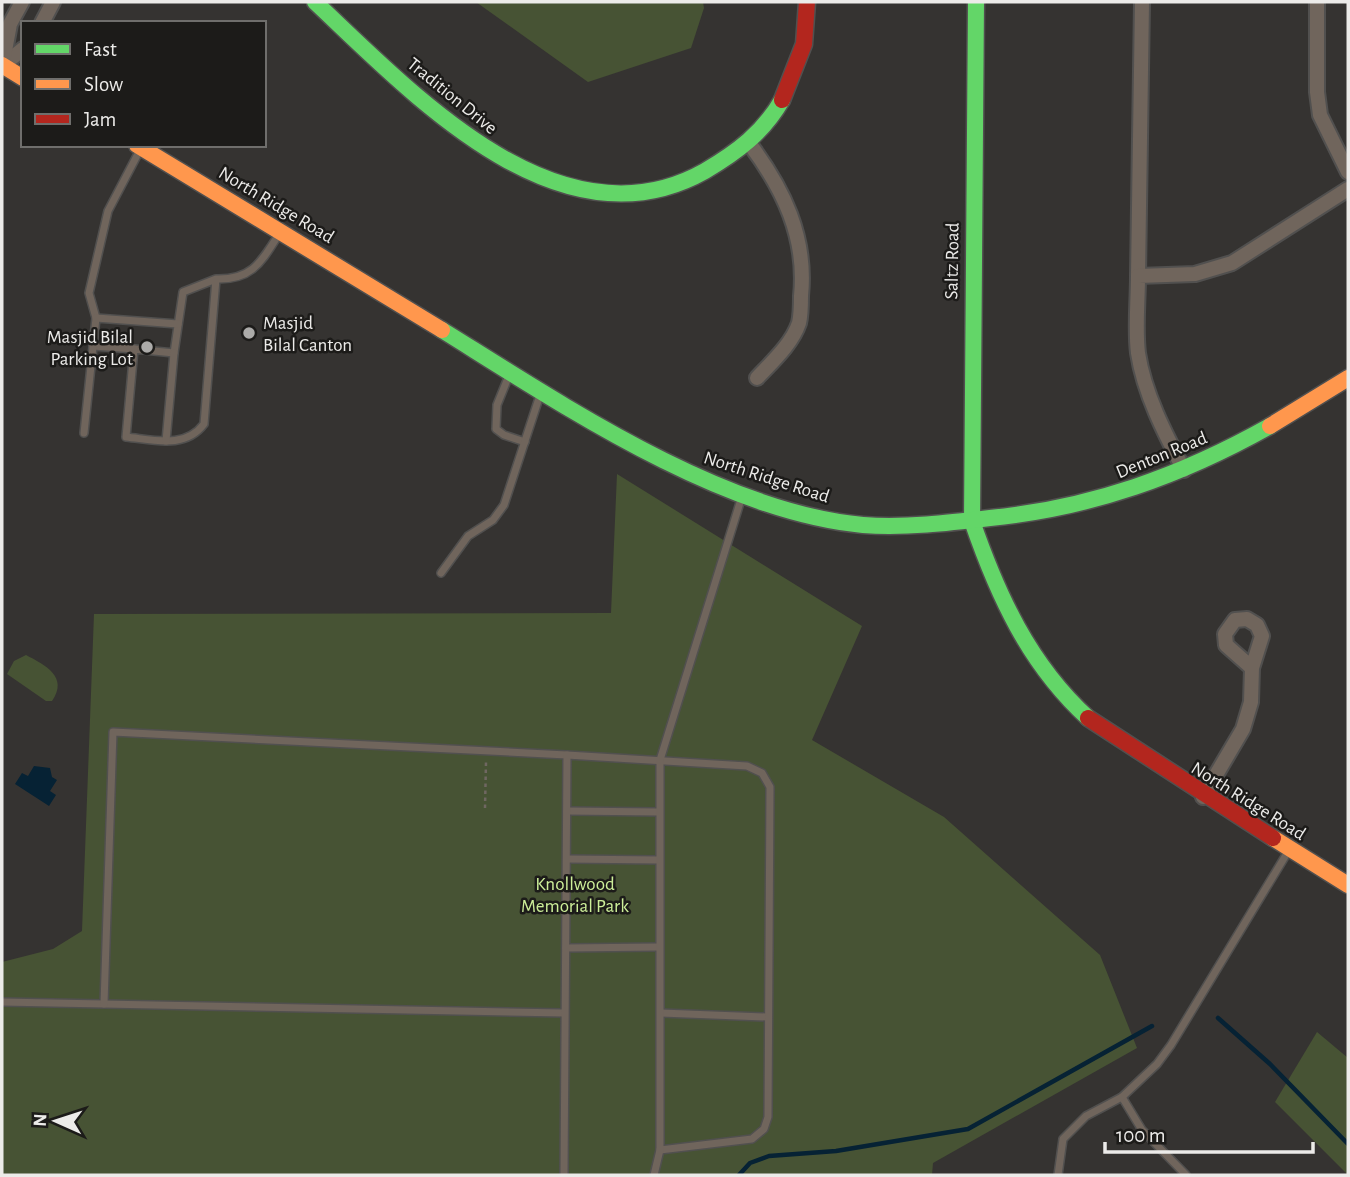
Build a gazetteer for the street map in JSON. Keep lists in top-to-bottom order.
{
  "streets": {
    "street": [
      "Tradition Drive",
      "North Ridge Road",
      "Saltz Road",
      "Denton Road"
    ]
  },
  "crossings": [
    ["North Ridge Road", "Saltz Road"],
    ["North Ridge Road", "Denton Road"],
    ["Saltz Road", "Denton Road"]
  ],
  "parks": ["Knollwood Memorial Park"],
  "places": ["Masjid Bilal Canton", "Masjid Bilal Parking Lot"],
  "legend": ["Fast", "Slow", "Jam"],
  "scale_bar": "100 m",
  "north": "left"
}
